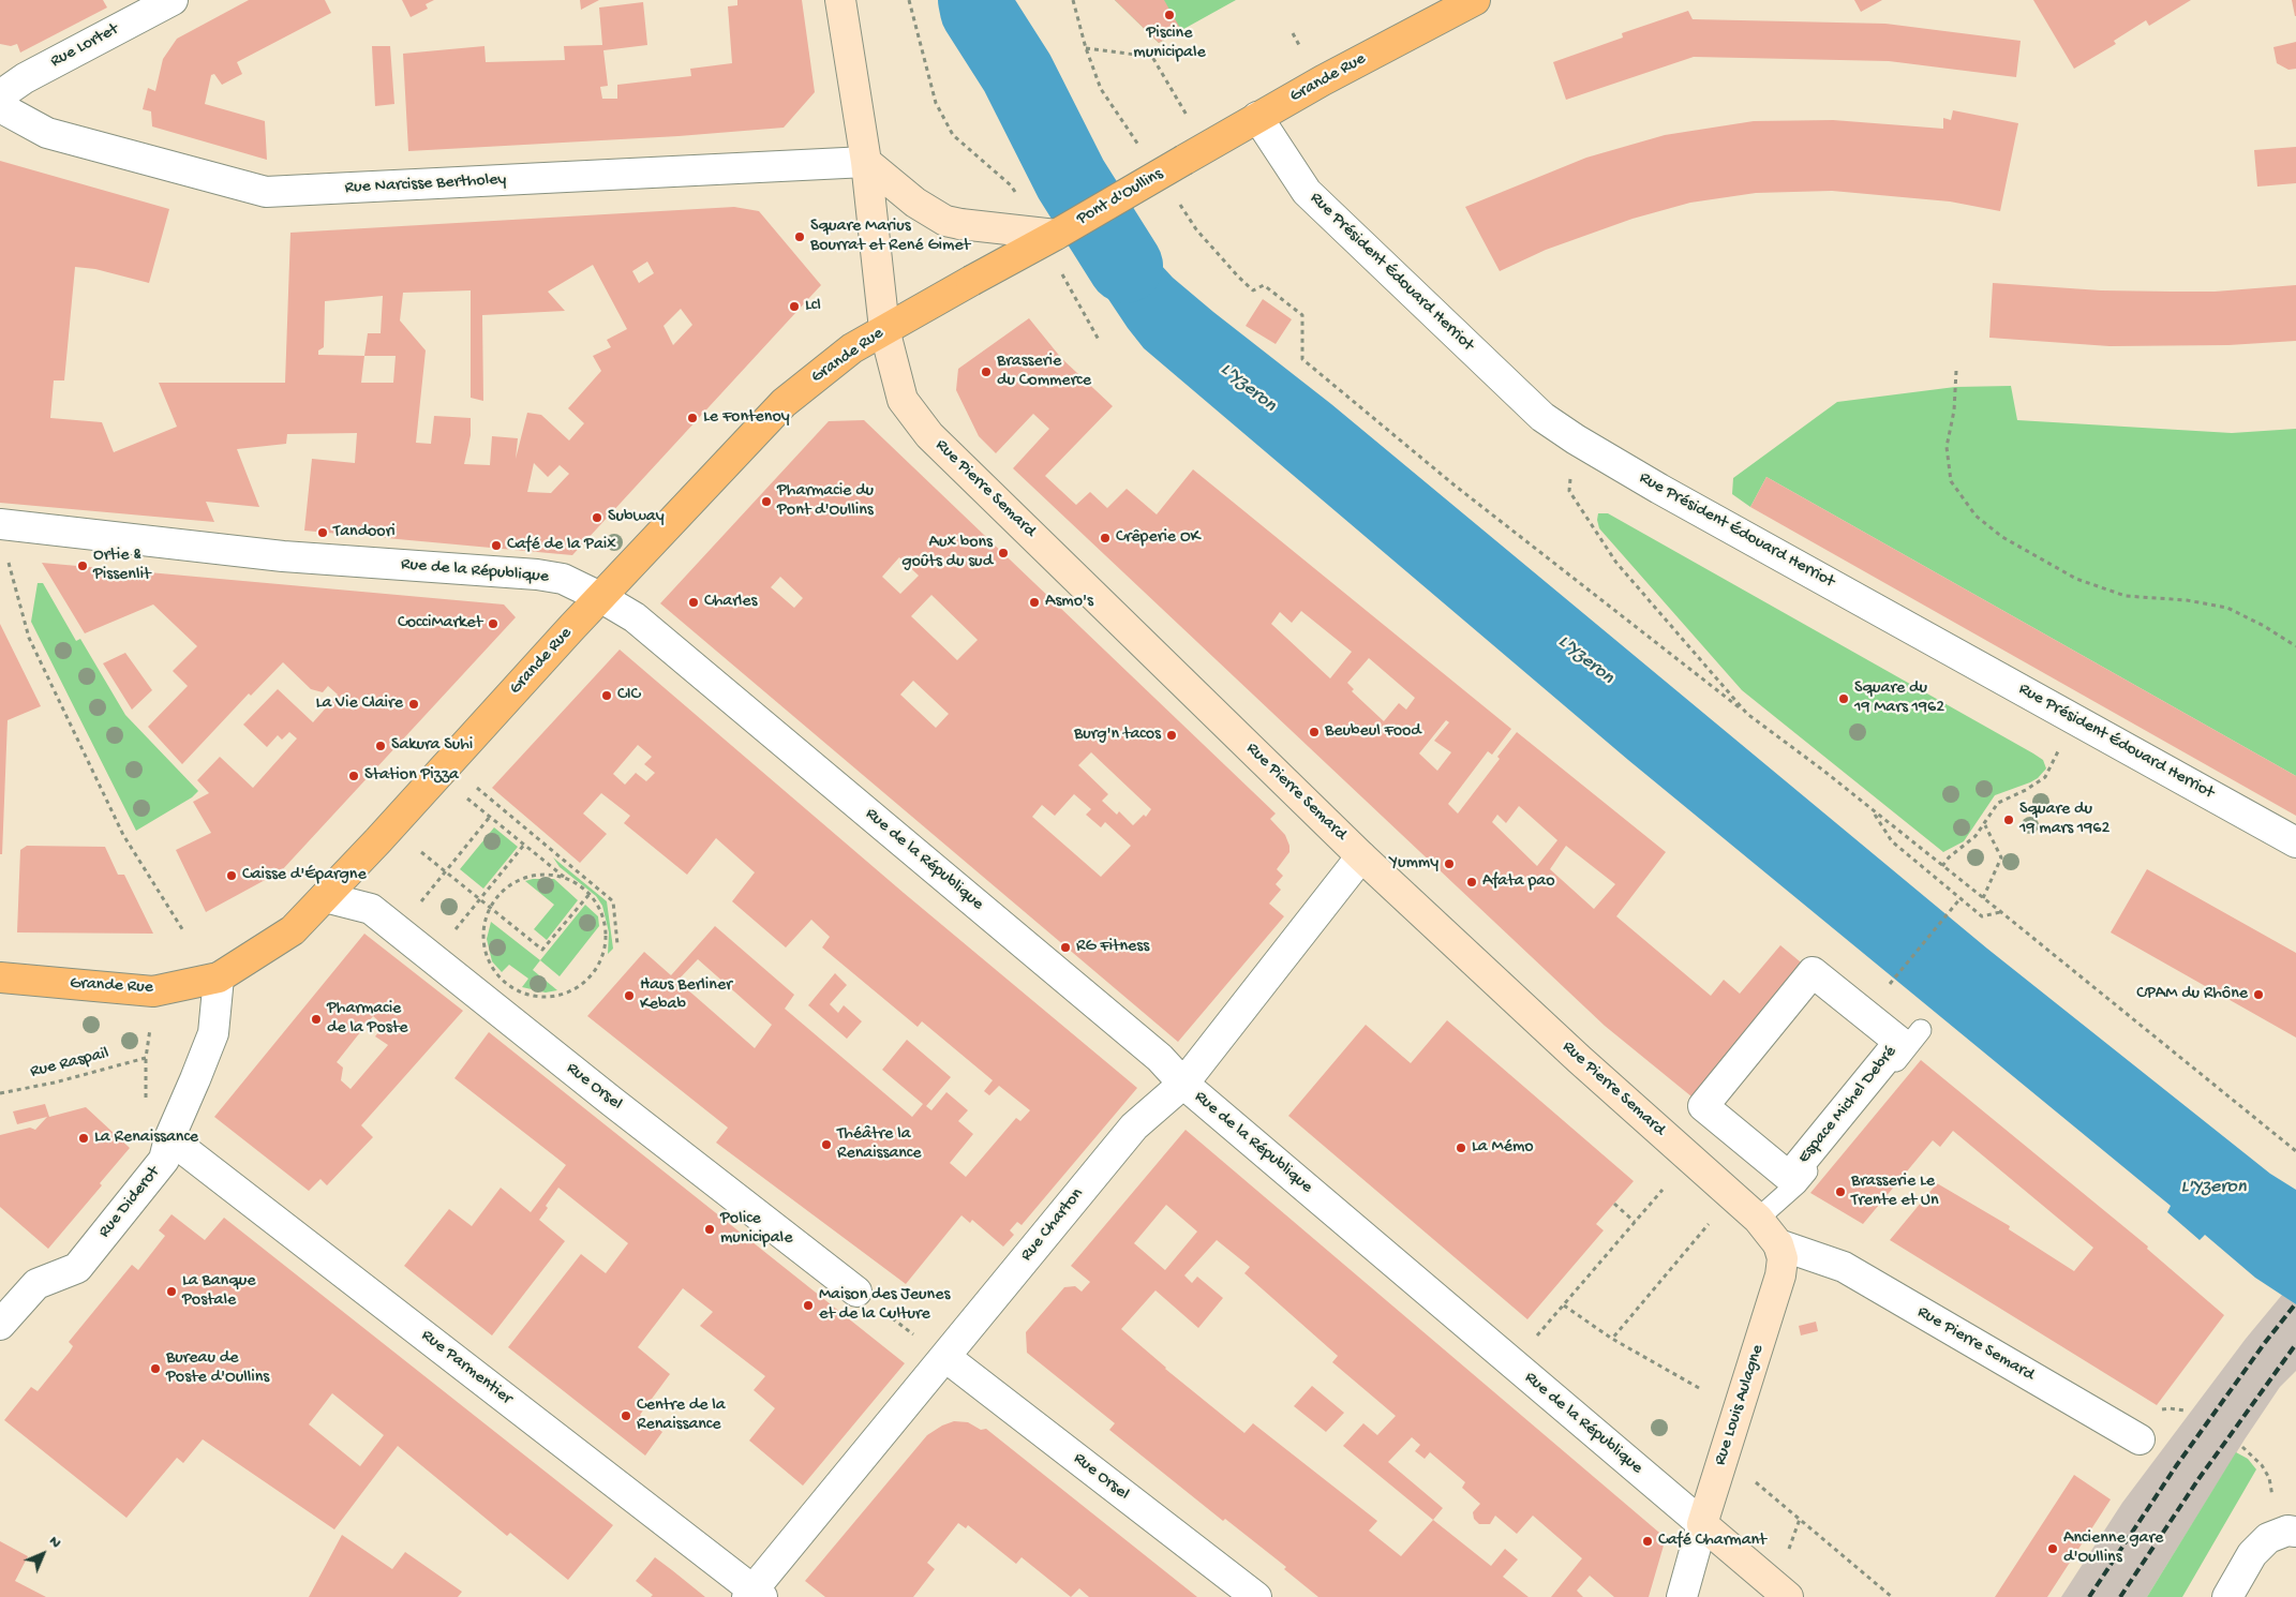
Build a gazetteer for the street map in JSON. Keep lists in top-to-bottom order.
{
  "streets": {
    "main road": [
      "Grande Rue",
      "Pont d'Oullins",
      "Rue Pierre Semard",
      "Rue Louis Aulagne"
    ],
    "street": [
      "Rue Lortet",
      "Rue Narcisse Bertholey",
      "Rue Président Édouard Herriot",
      "Rue de la République",
      "Rue Orsel",
      "Espace Michel Debré",
      "Rue Diderot",
      "Rue Charton",
      "Rue Parmentier"
    ],
    "path": ["Rue Raspail"]
  },
  "crossings": [
    ["Grande Rue", "Pont d'Oullins"],
    ["Grande Rue", "Rue Président Édouard Herriot"],
    ["Grande Rue", "Rue Pierre Semard"],
    ["Grande Rue", "Rue de la République"],
    ["Grande Rue", "Rue Orsel"],
    ["Grande Rue", "Rue Diderot"],
    ["Rue Narcisse Bertholey", "Rue Pierre Semard"],
    ["Rue Pierre Semard", "Rue Charton"],
    ["Rue Pierre Semard", "Rue Louis Aulagne"],
    ["Rue de la République", "Rue Charton"],
    ["Rue de la République", "Rue Louis Aulagne"],
    ["Rue Orsel", "Rue Charton"],
    ["Rue Diderot", "Rue Parmentier"],
    ["Rue Charton", "Rue Parmentier"]
  ],
  "water": ["L'Yzeron"],
  "places": [
    "Piscine municipale",
    "Square Marius Bourrat et René Gimet",
    "Lcl",
    "Brasserie du Commerce",
    "Le Fontenoy",
    "Pharmacie du Pont d'Oullins",
    "Subway",
    "Tandoori",
    "Crêperie OK",
    "Café de la Paix",
    "Aux bons goûts du sud",
    "Ortie & Pissenlit",
    "Charles",
    "Asmo's",
    "CocciMarket",
    "CIC",
    "Square du 19 Mars 1962",
    "La Vie Claire",
    "Beubeul Food",
    "Burg'n tacos",
    "Sakura Suhi",
    "Station Pizza",
    "Square du 19 mars 1962",
    "Yummy",
    "Caisse d'Épargne",
    "Afata pao",
    "RG Fitness",
    "CPAM du Rhône",
    "Haus Berliner Kebab",
    "Pharmacie de la Poste",
    "La Renaissance",
    "Théâtre la Renaissance",
    "La Mémo",
    "Brasserie Le Trente et Un",
    "Police municipale",
    "La Banque Postale",
    "Maison des Jeunes et de la Culture",
    "Bureau de Poste d'Oullins",
    "Centre de la Renaissance",
    "Café Charmant",
    "Ancienne gare d'Oullins"
  ],
  "north": "top right"
}
